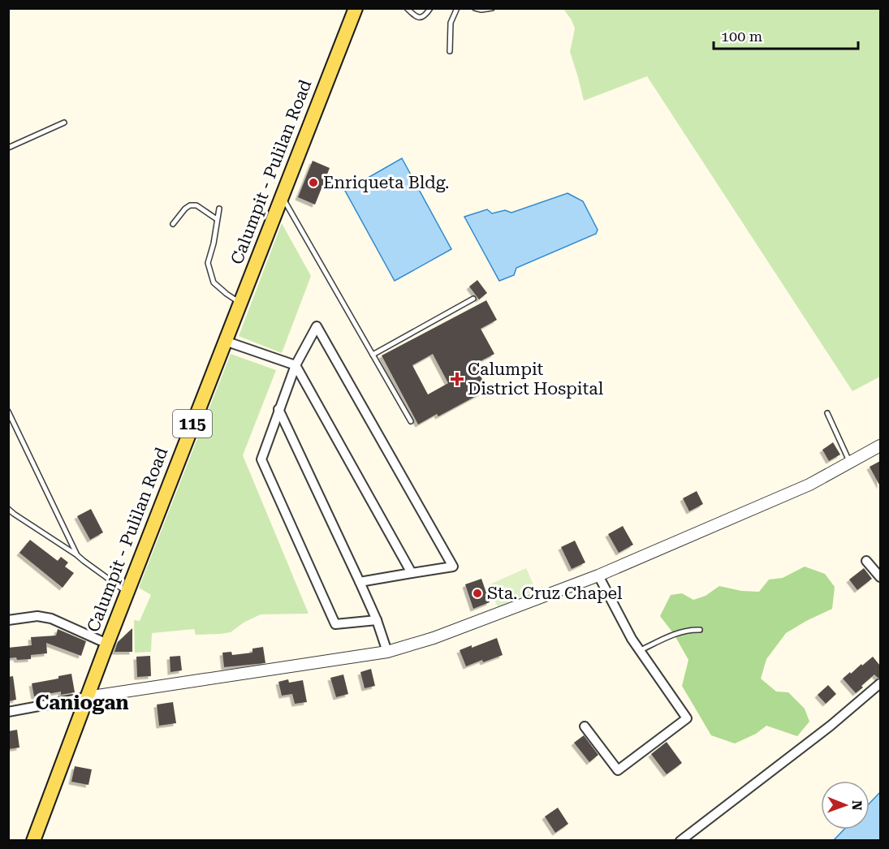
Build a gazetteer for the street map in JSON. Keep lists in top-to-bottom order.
{
  "streets": {
    "main road": ["Calumpit - Pulilan Road", "115"]
  },
  "districts": ["Caniogan"],
  "places": {
    "other": ["Enriqueta Bldg.", "Sta. Cruz Chapel"],
    "health": ["Calumpit District Hospital"]
  },
  "scale_bar": "100 m",
  "north": "right"
}
